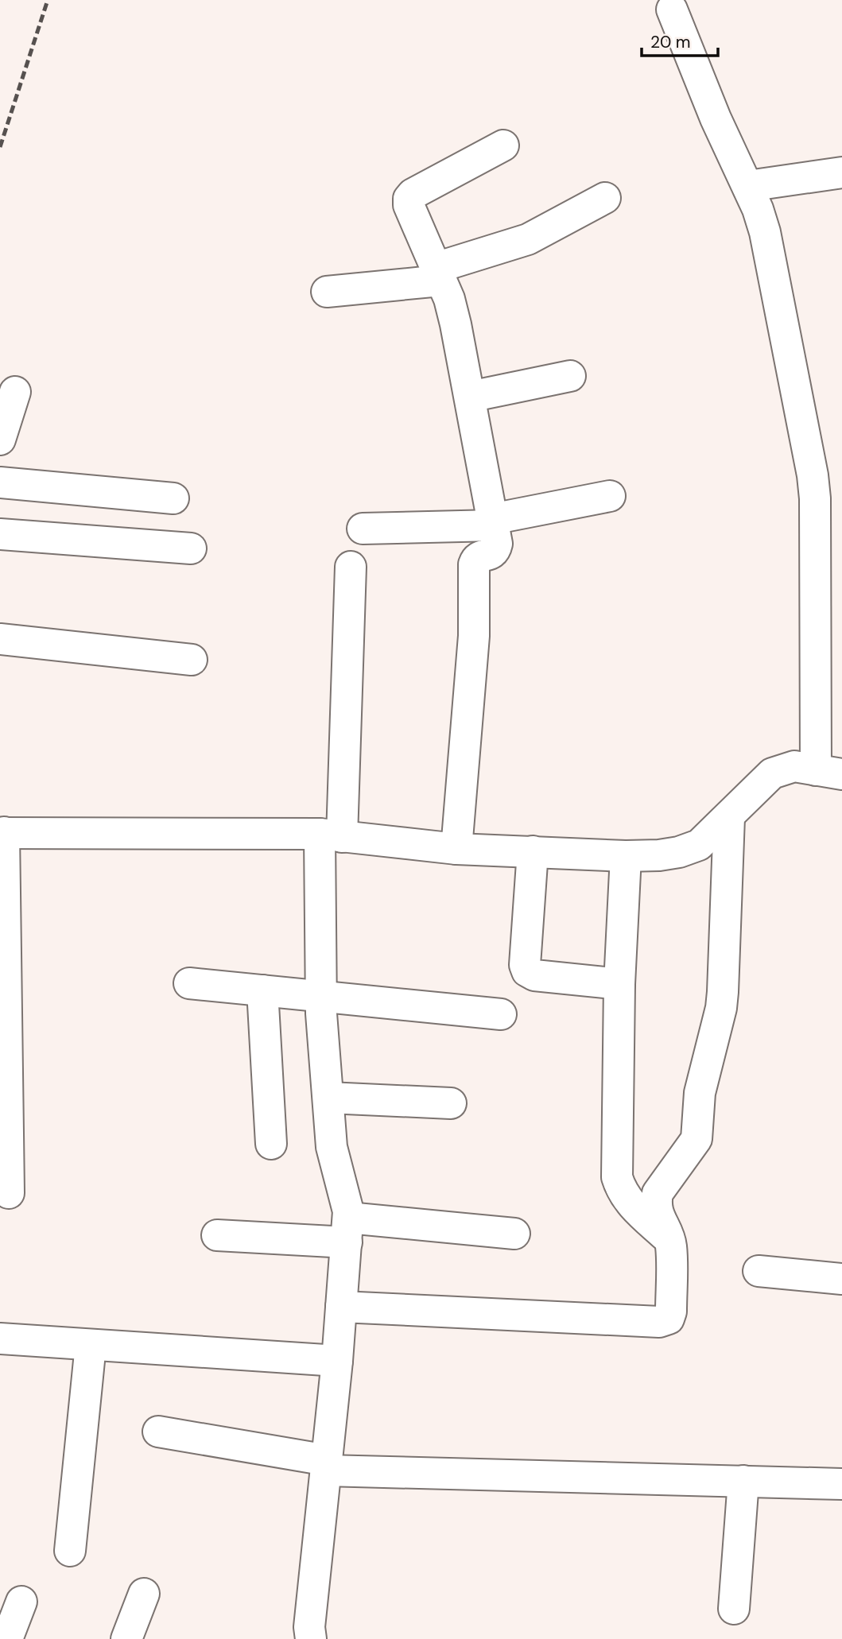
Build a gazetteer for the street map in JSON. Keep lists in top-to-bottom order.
{
  "scale_bar": "20 m"
}
